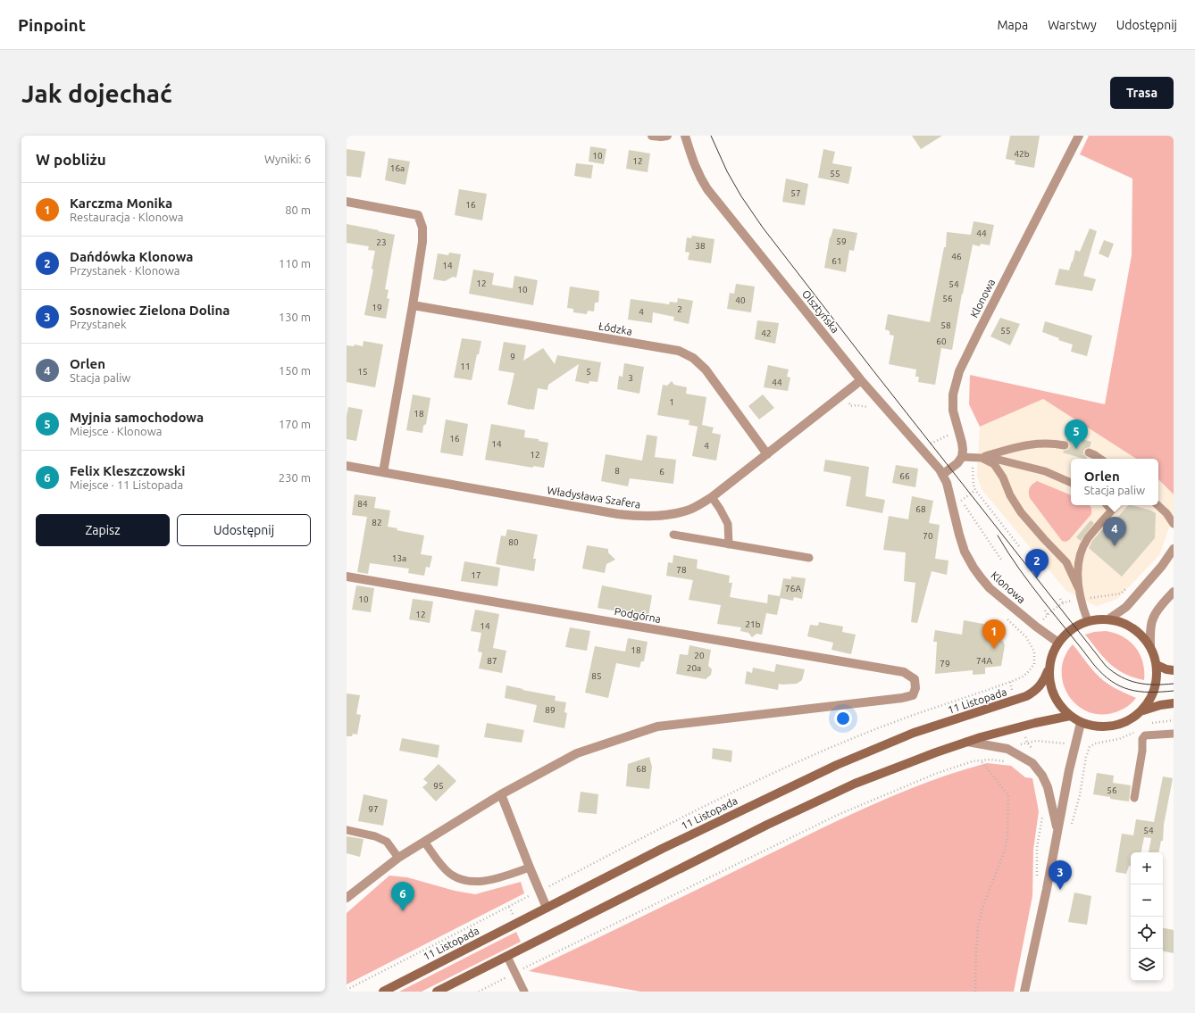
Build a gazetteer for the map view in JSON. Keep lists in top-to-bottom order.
{
  "streets": {
    "main road": ["11 Listopada"],
    "street": [
      "Klonowa",
      "Olsztyńska",
      "Łódzka",
      "Władysława Szafera",
      "Podgórna"
    ]
  },
  "crossings": [
    ["Klonowa", "Olsztyńska"],
    ["Klonowa", "11 Listopada"],
    ["Olsztyńska", "Władysława Szafera"],
    ["Łódzka", "Władysława Szafera"]
  ],
  "house_numbers": [
    "42b",
    "10",
    "12",
    "16a",
    "55",
    "57",
    "16",
    "44",
    "59",
    "23",
    "38",
    "46",
    "61",
    "14",
    "12",
    "54",
    "10",
    "56",
    "40",
    "19",
    "2",
    "4",
    "58",
    "55",
    "42",
    "60",
    "9",
    "11",
    "15",
    "5",
    "3",
    "44",
    "1",
    "18",
    "16",
    "14",
    "4",
    "12",
    "8",
    "6",
    "66",
    "84",
    "68",
    "82",
    "70",
    "80",
    "13a",
    "78",
    "17",
    "76A",
    "10",
    "12",
    "21b",
    "14",
    "18",
    "20",
    "87",
    "74A",
    "79",
    "20a",
    "85",
    "89",
    "68",
    "95",
    "56",
    "97",
    "54"
  ],
  "page": {
    "header": "Pinpoint",
    "nav": ["Mapa", "Warstwy", "Udostępnij"],
    "buttons": [
      "Trasa",
      ["Zapisz", "Udostępnij"]
    ],
    "title": "Jak dojechać",
    "heading": ["W pobliżu", "Wyniki: 6"],
    "list": [
      {
        "mark": "1",
        "name": "Karczma Monika",
        "note": "Restauracja · Klonowa",
        "value": "80 m"
      },
      {
        "mark": "2",
        "name": "Dańdówka Klonowa",
        "note": "Przystanek · Klonowa",
        "value": "110 m"
      },
      {
        "mark": "3",
        "name": "Sosnowiec Zielona Dolina",
        "note": "Przystanek",
        "value": "130 m"
      },
      {
        "mark": "4",
        "name": "Orlen",
        "note": "Stacja paliw",
        "value": "150 m"
      },
      {
        "mark": "5",
        "name": "Myjnia samochodowa",
        "note": "Miejsce · Klonowa",
        "value": "170 m"
      },
      {
        "mark": "6",
        "name": "Felix Kleszczowski",
        "note": "Miejsce · 11 Listopada",
        "value": "230 m"
      }
    ],
    "pins": [
      "5",
      "4",
      "2",
      "1",
      "3",
      "6"
    ],
    "popup": ["Orlen", "Stacja paliw"],
    "map_buttons": ["+", "−"]
  }
}
